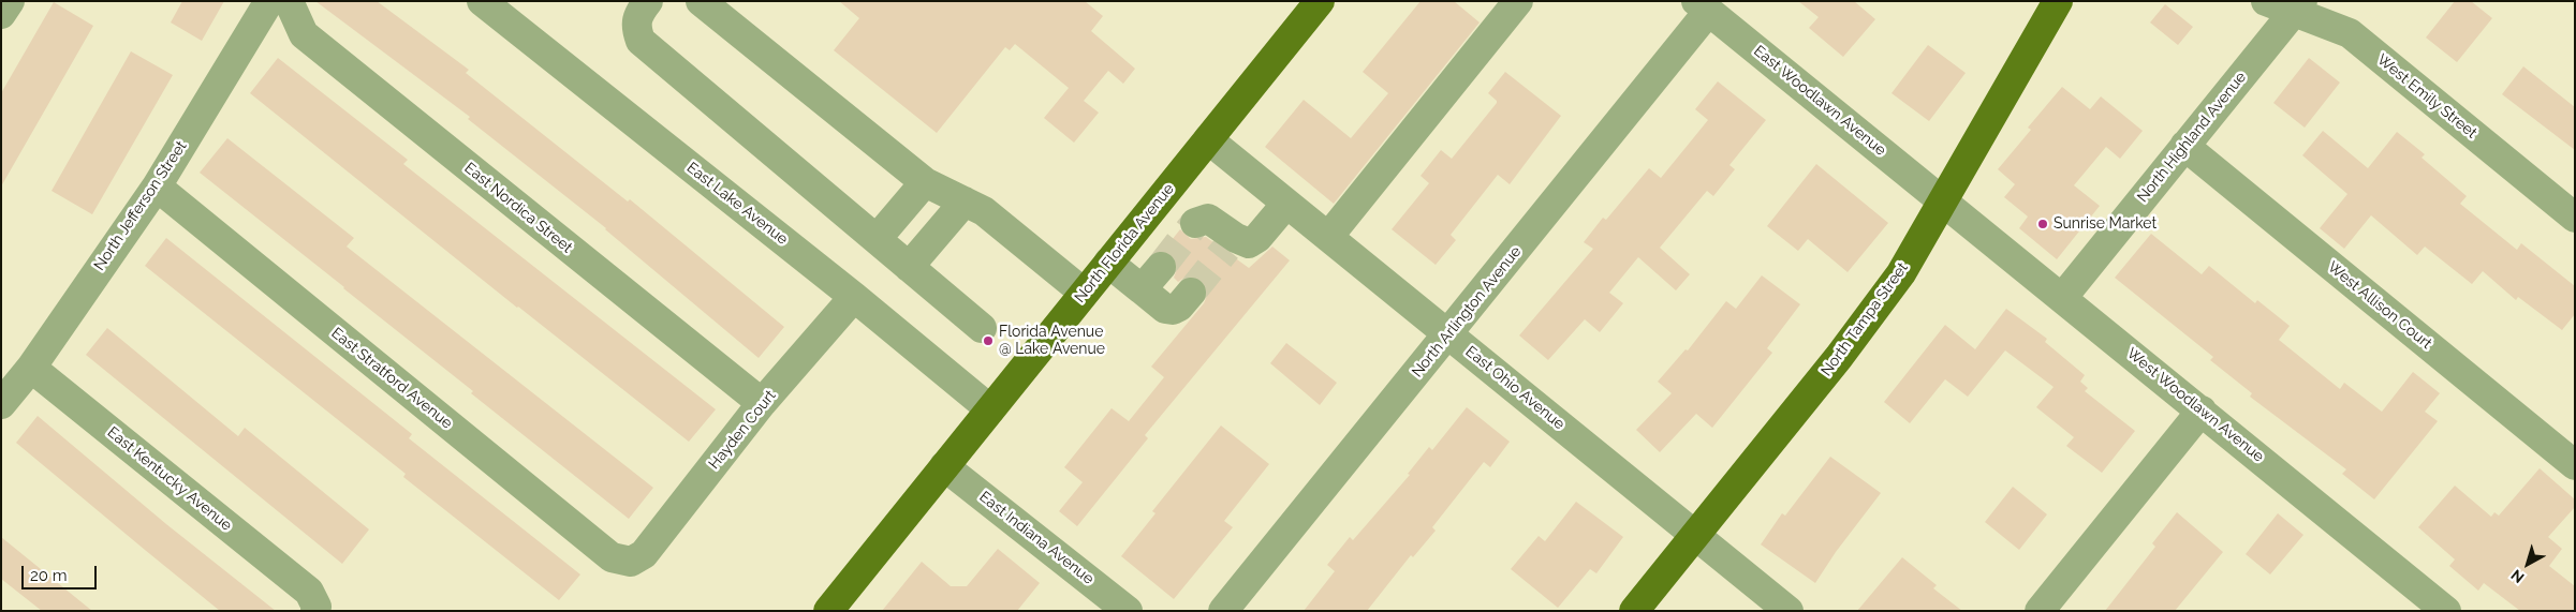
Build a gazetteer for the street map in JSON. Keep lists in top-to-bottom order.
{
  "streets": {
    "main road": ["North Florida Avenue", "North Tampa Street"],
    "street": [
      "West Emily Street",
      "East Woodlawn Avenue",
      "North Highland Avenue",
      "East Lake Avenue",
      "North Jefferson Street",
      "East Nordica Street",
      "West Allison Court",
      "North Arlington Avenue",
      "East Stratford Avenue",
      "East Ohio Avenue",
      "West Woodlawn Avenue",
      "Hayden Court",
      "East Kentucky Avenue",
      "East Indiana Avenue"
    ]
  },
  "crossings": [
    ["West Emily Street", "North Highland Avenue"],
    ["East Woodlawn Avenue", "North Arlington Avenue"],
    ["East Woodlawn Avenue", "North Tampa Street"],
    ["East Woodlawn Avenue", "West Woodlawn Avenue"],
    ["North Highland Avenue", "West Allison Court"],
    ["North Highland Avenue", "West Woodlawn Avenue"],
    ["East Lake Avenue", "North Florida Avenue"],
    ["East Lake Avenue", "Hayden Court"],
    ["North Jefferson Street", "East Stratford Avenue"],
    ["North Jefferson Street", "East Kentucky Avenue"],
    ["East Nordica Street", "Hayden Court"],
    ["North Florida Avenue", "East Ohio Avenue"],
    ["North Florida Avenue", "East Indiana Avenue"],
    ["North Arlington Avenue", "East Ohio Avenue"],
    ["North Tampa Street", "East Ohio Avenue"],
    ["North Tampa Street", "West Woodlawn Avenue"],
    ["East Stratford Avenue", "Hayden Court"]
  ],
  "places": ["Sunrise Market", "Florida Avenue @ Lake Avenue"],
  "scale_bar": "20 m",
  "north": "bottom left"
}
